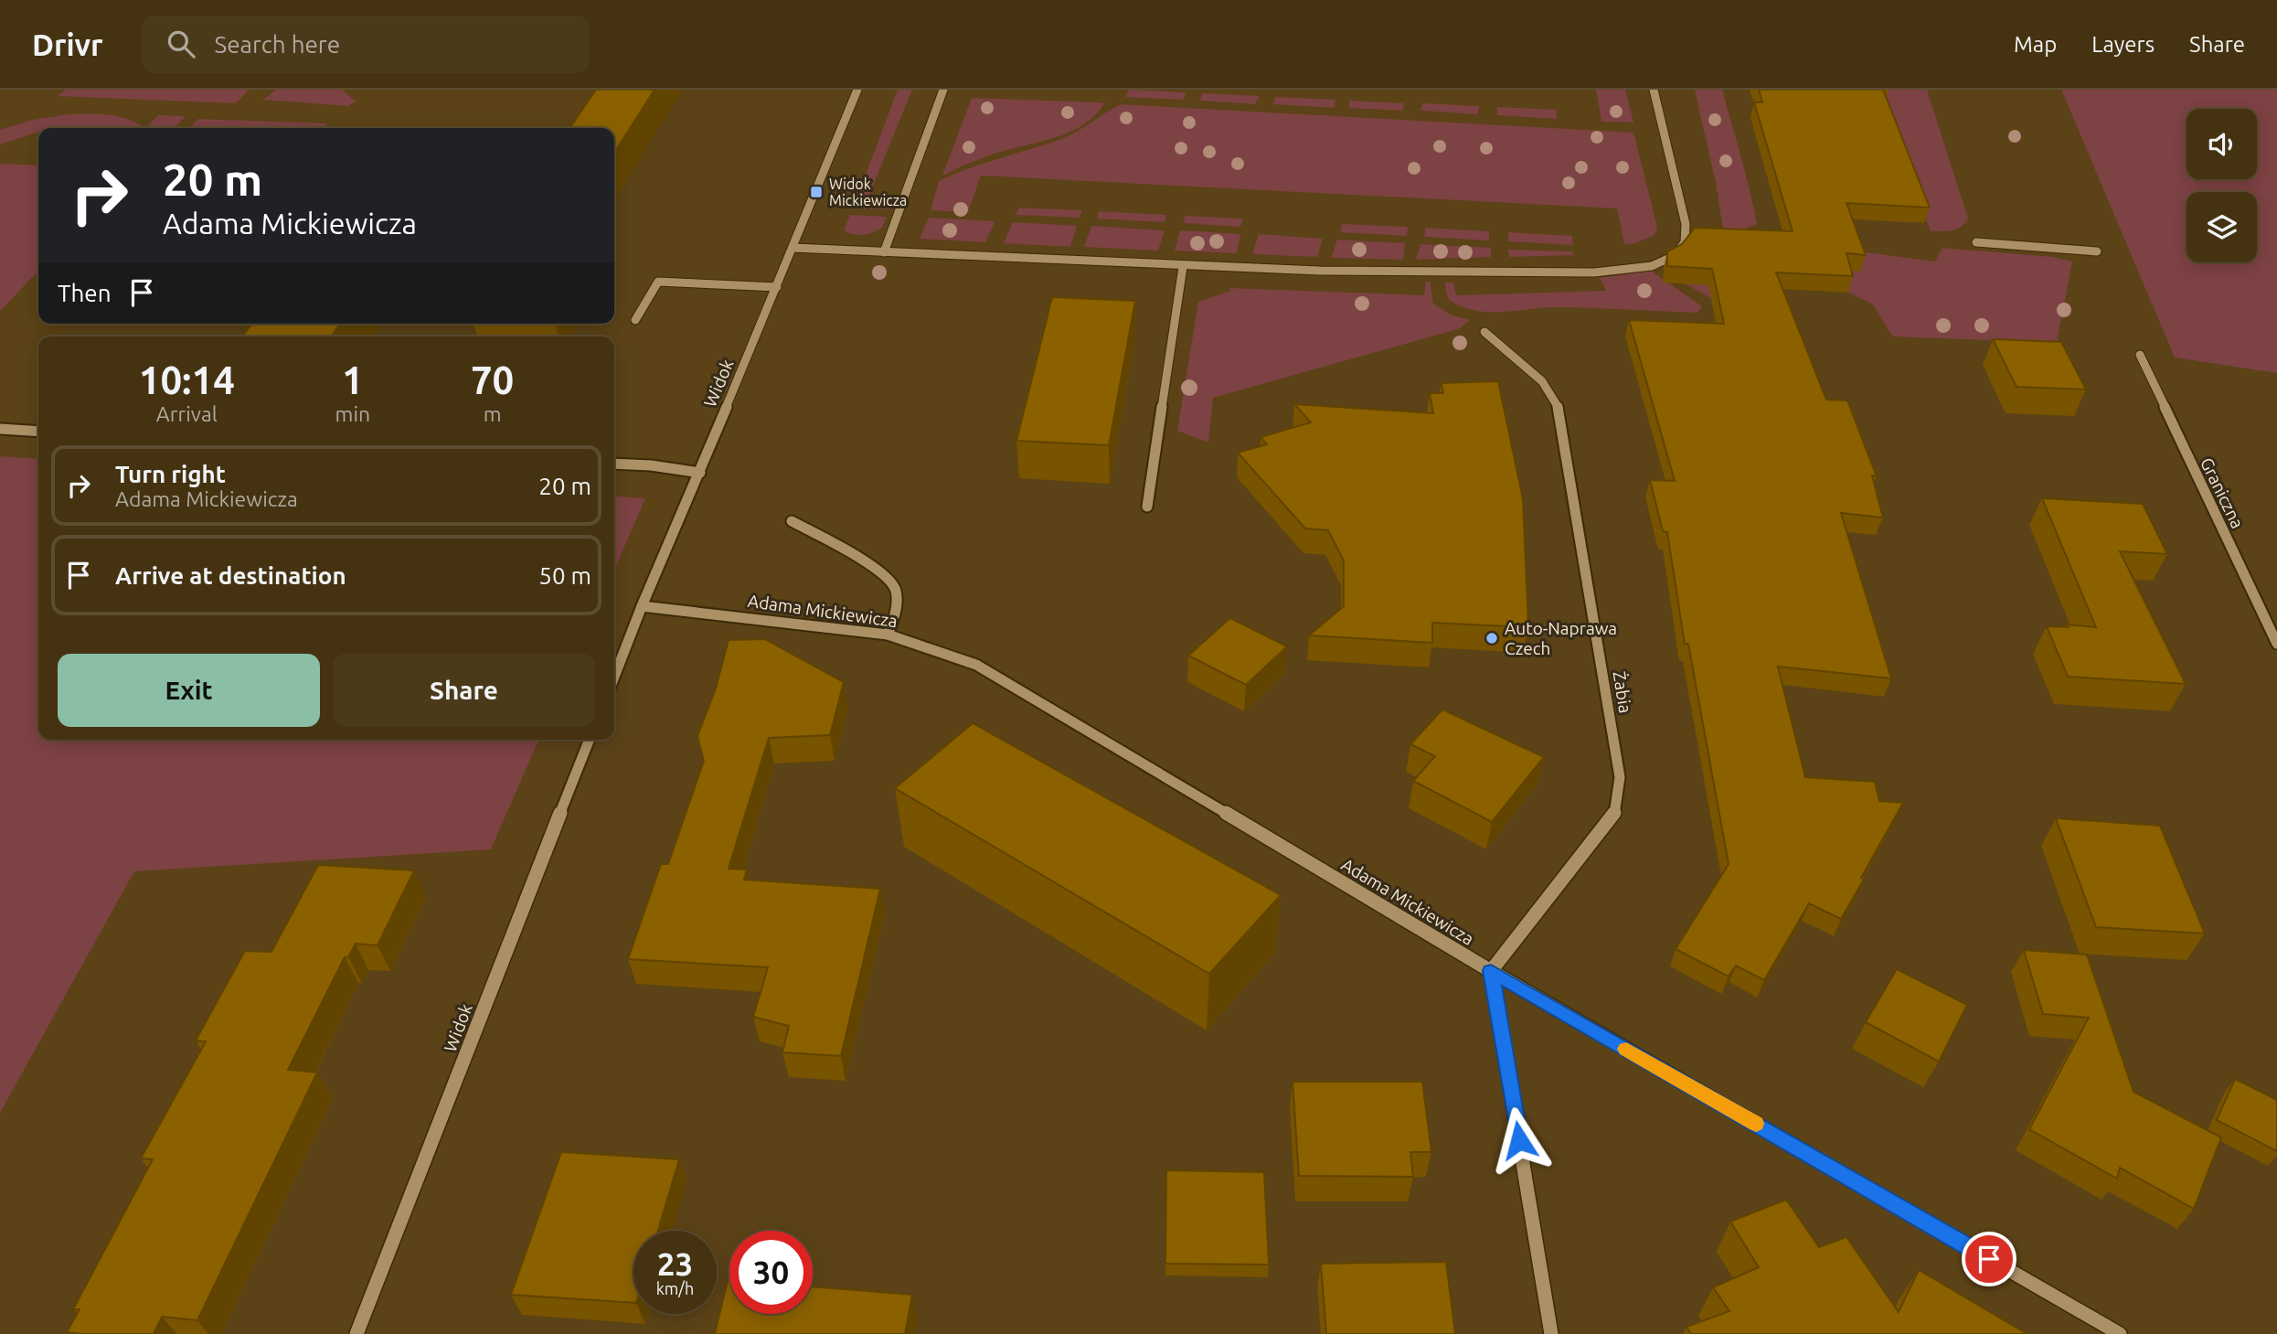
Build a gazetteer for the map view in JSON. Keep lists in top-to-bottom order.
{
  "streets": {
    "street": [
      "Widok",
      "Graniczna",
      "Adama Mickiewicza",
      "Żabia"
    ]
  },
  "crossings": [
    ["Widok", "Adama Mickiewicza"],
    ["Adama Mickiewicza", "Żabia"]
  ],
  "places": {
    "transit": ["Widok Mickiewicza"],
    "other": ["Auto-Naprawa Czech"]
  },
  "page": {
    "header": "Drivr",
    "search": "Search here",
    "nav": ["Map", "Layers", "Share"],
    "turn": ["20 m", "Adama Mickiewicza"],
    "then": "Then",
    "eta": [
      "10:14",
      "Arrival",
      "1",
      "min",
      "70",
      "m"
    ],
    "list": [
      {
        "name": "Turn right",
        "note": "Adama Mickiewicza",
        "value": "20 m"
      },
      {
        "name": "Arrive at destination",
        "value": "50 m"
      }
    ],
    "buttons": ["Exit", "Share"],
    "speed": "23 km/h",
    "limit": "30"
  }
}
